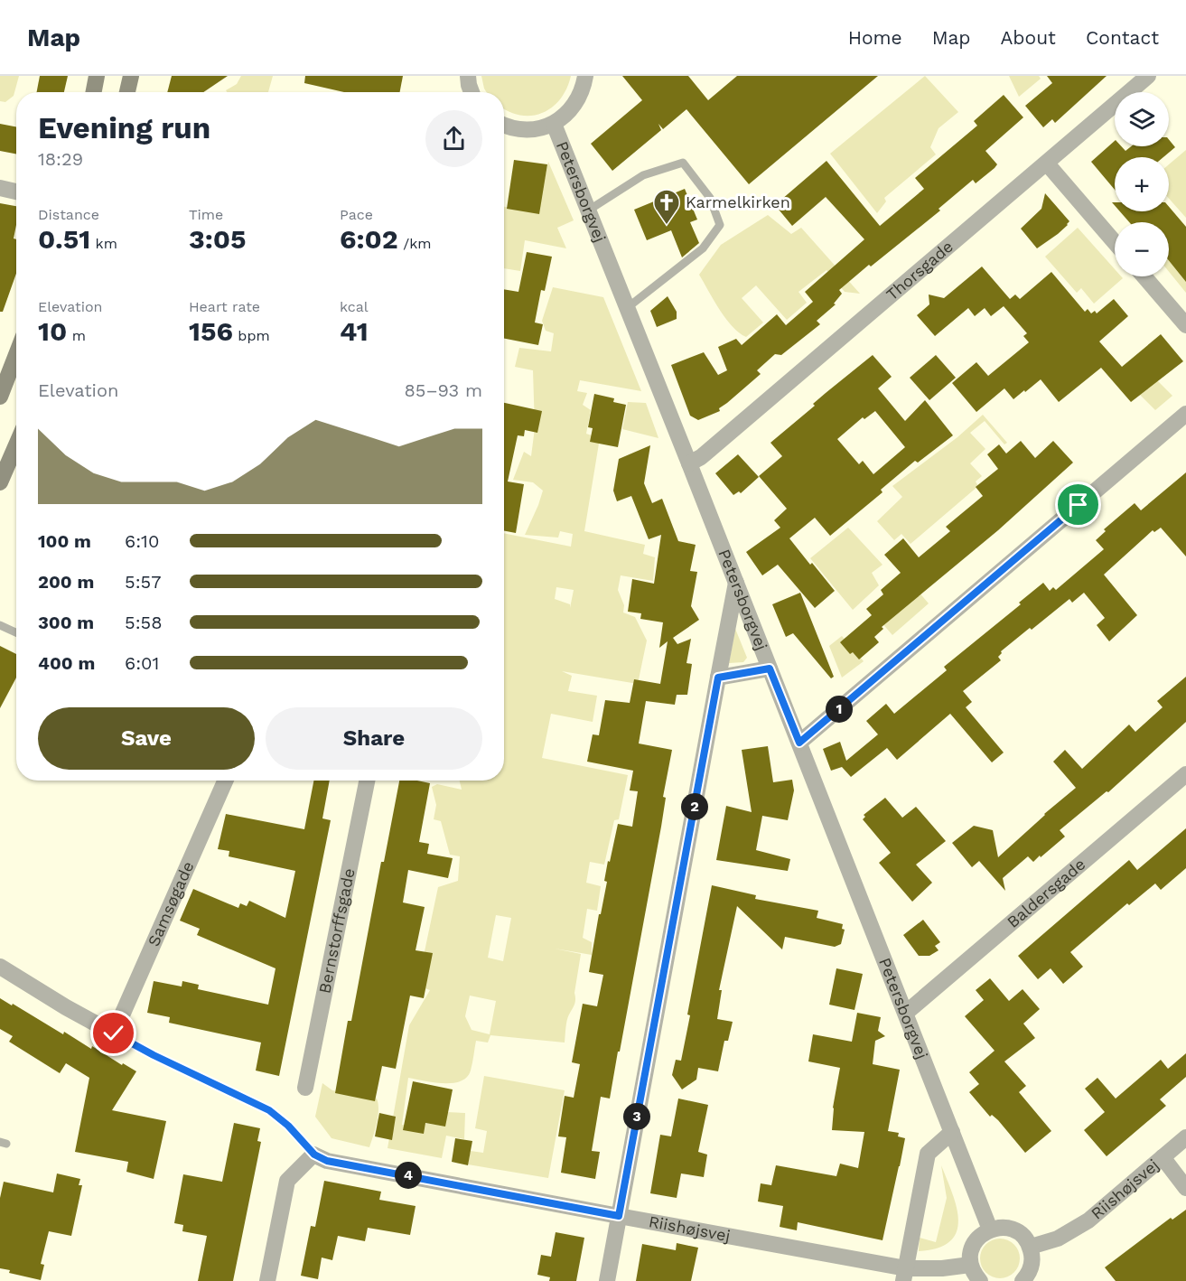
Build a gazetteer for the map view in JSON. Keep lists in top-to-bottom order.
{
  "streets": {
    "street": [
      "Petersborgvej",
      "Thorsgade",
      "Baldersgade",
      "Samsøgade",
      "Bernstorffsgade",
      "Riishøjsvej"
    ]
  },
  "crossings": [
    ["Petersborgvej", "Thorsgade"],
    ["Petersborgvej", "Baldersgade"]
  ],
  "places": {
    "church": ["Karmelkirken"]
  },
  "page": {
    "header": "Map",
    "nav": [
      "Home",
      "Map",
      "About",
      "Contact"
    ],
    "map_buttons": ["+", "−"],
    "heading": ["Evening run", "18:29"],
    "stats": [
      ["Distance", "0.51 km"],
      ["Time", "3:05"],
      ["Pace", "6:02 /km"],
      ["Elevation", "10 m"],
      ["Heart rate", "156 bpm"],
      ["kcal", "41"]
    ],
    "chart": ["Elevation", "85–93 m"],
    "list": [
      {
        "name": "100 m",
        "note": "6:10"
      },
      {
        "name": "200 m",
        "note": "5:57"
      },
      {
        "name": "300 m",
        "note": "5:58"
      },
      {
        "name": "400 m",
        "note": "6:01"
      }
    ],
    "pins": [
      "1",
      "2",
      "3",
      "4"
    ],
    "buttons": ["Save", "Share"]
  }
}
